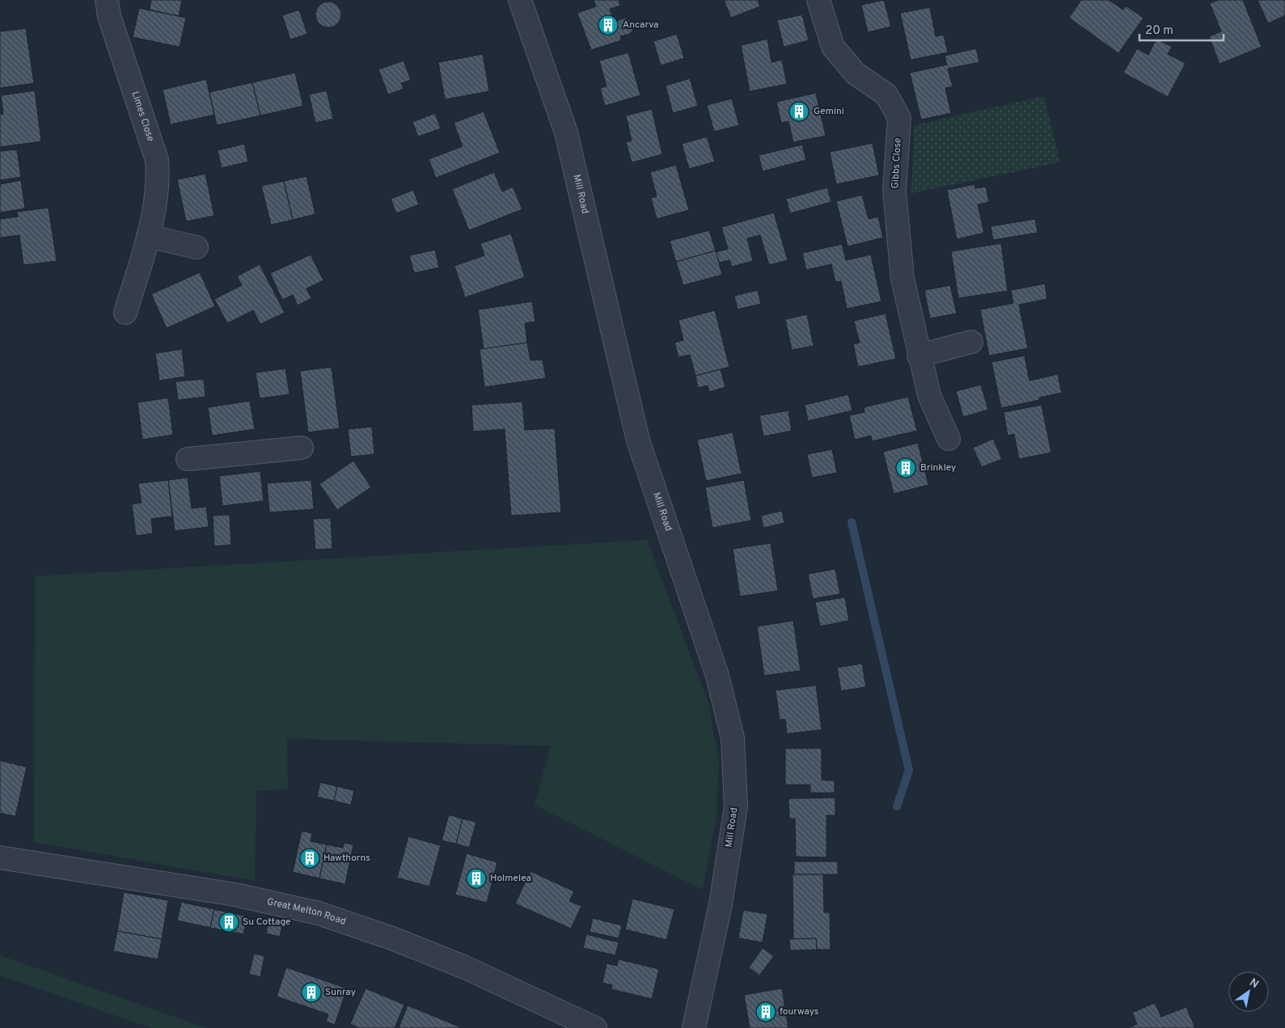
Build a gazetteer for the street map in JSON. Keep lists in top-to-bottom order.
{
  "streets": {
    "street": [
      "Limes Close",
      "Gibbs Close",
      "Mill Road",
      "Great Melton Road"
    ]
  },
  "places": {
    "building": [
      "Ancarva",
      "Gemini",
      "Brinkley",
      "Hawthorns",
      "Holmelea",
      "Su Cottage",
      "Sunray",
      "fourways"
    ]
  },
  "scale_bar": "20 m",
  "north": "top right"
}
